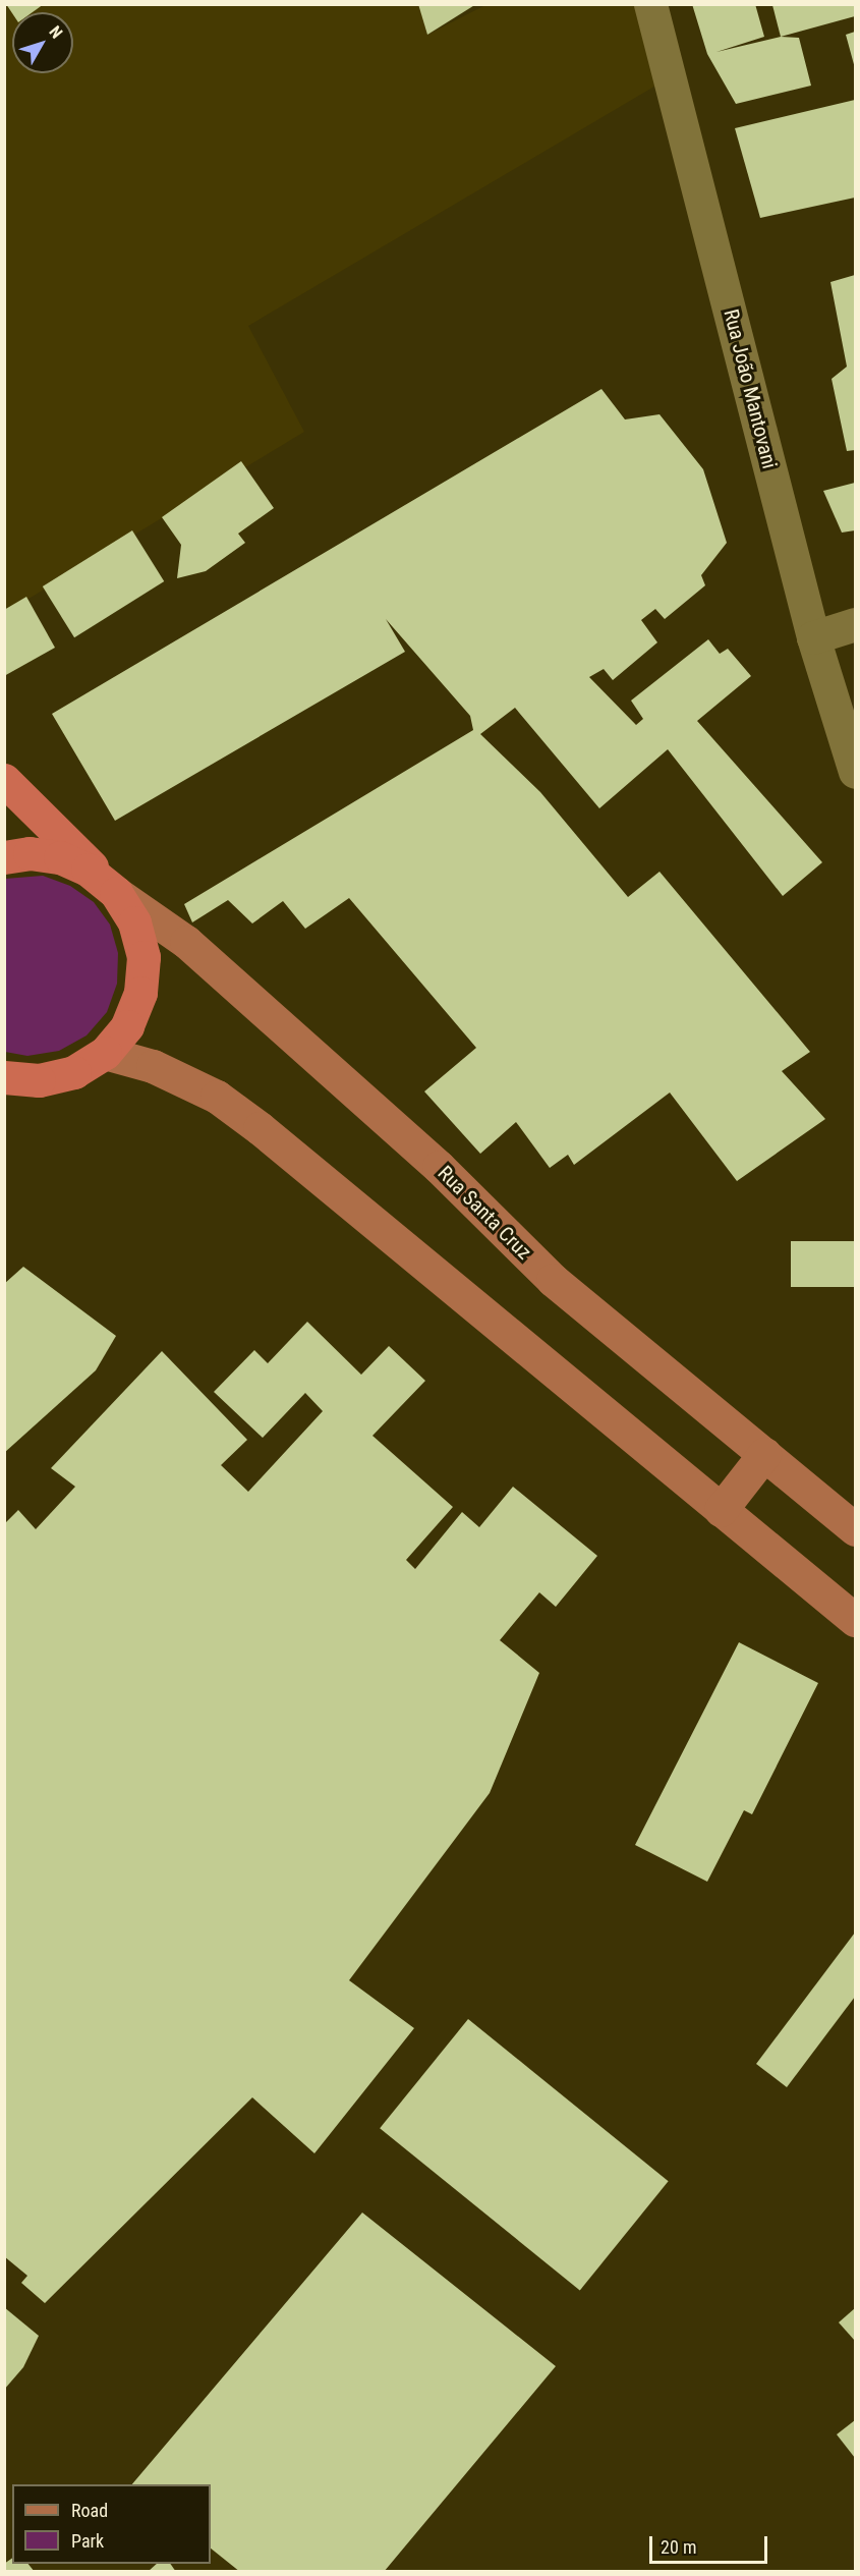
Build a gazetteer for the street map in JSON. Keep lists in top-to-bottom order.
{
  "streets": {
    "main road": ["Rua Santa Cruz"],
    "street": ["Rua João Mantovani"]
  },
  "legend": ["Road", "Park"],
  "scale_bar": "20 m",
  "north": "top right"
}
